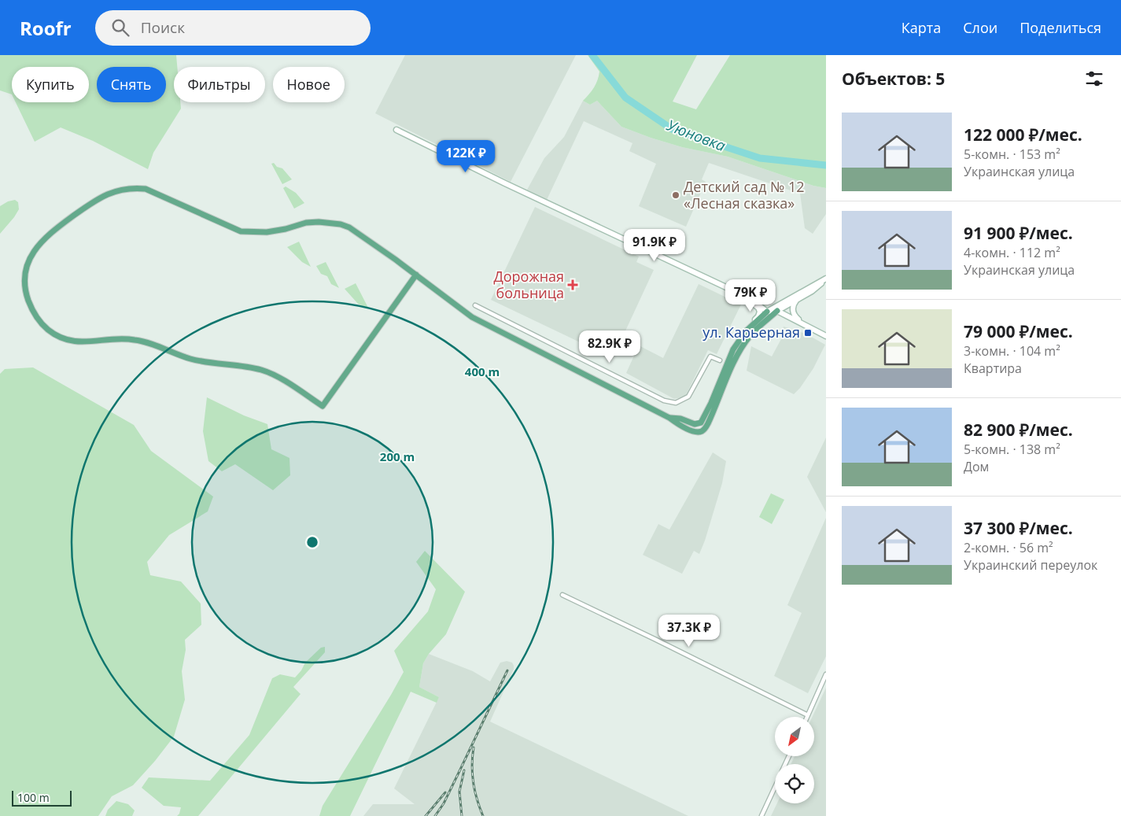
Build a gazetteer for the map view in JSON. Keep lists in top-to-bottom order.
{
  "water": ["Уюновка"],
  "places": {
    "other": ["Детский сад № 12 «Лесная сказка»"],
    "health": ["Дорожная больница"],
    "transit": ["ул. Карьерная"]
  },
  "scale_bar": "100 m",
  "north": "bottom left",
  "page": {
    "header": "Roofr",
    "search": "Поиск",
    "nav": ["Карта", "Слои", "Поделиться"],
    "heading": "Объектов: 5",
    "chip": [
      "Купить",
      "Снять",
      "Фильтры",
      "Новое"
    ],
    "list": [
      {
        "name": "122 000 ₽/мес.",
        "note": "5-комн. · 153 m² · Украинская улица"
      },
      {
        "name": "91 900 ₽/мес.",
        "note": "4-комн. · 112 m² · Украинская улица"
      },
      {
        "name": "79 000 ₽/мес.",
        "note": "3-комн. · 104 m² · Квартира"
      },
      {
        "name": "82 900 ₽/мес.",
        "note": "5-комн. · 138 m² · Дом"
      },
      {
        "name": "37 300 ₽/мес.",
        "note": "2-комн. · 56 m² · Украинский переулок"
      }
    ],
    "price": [
      "122K ₽",
      "91.9K ₽",
      "79K ₽",
      "82.9K ₽",
      "37.3K ₽"
    ],
    "scale": "100 m"
  },
  "rings": ["400 m", "200 m"]
}
